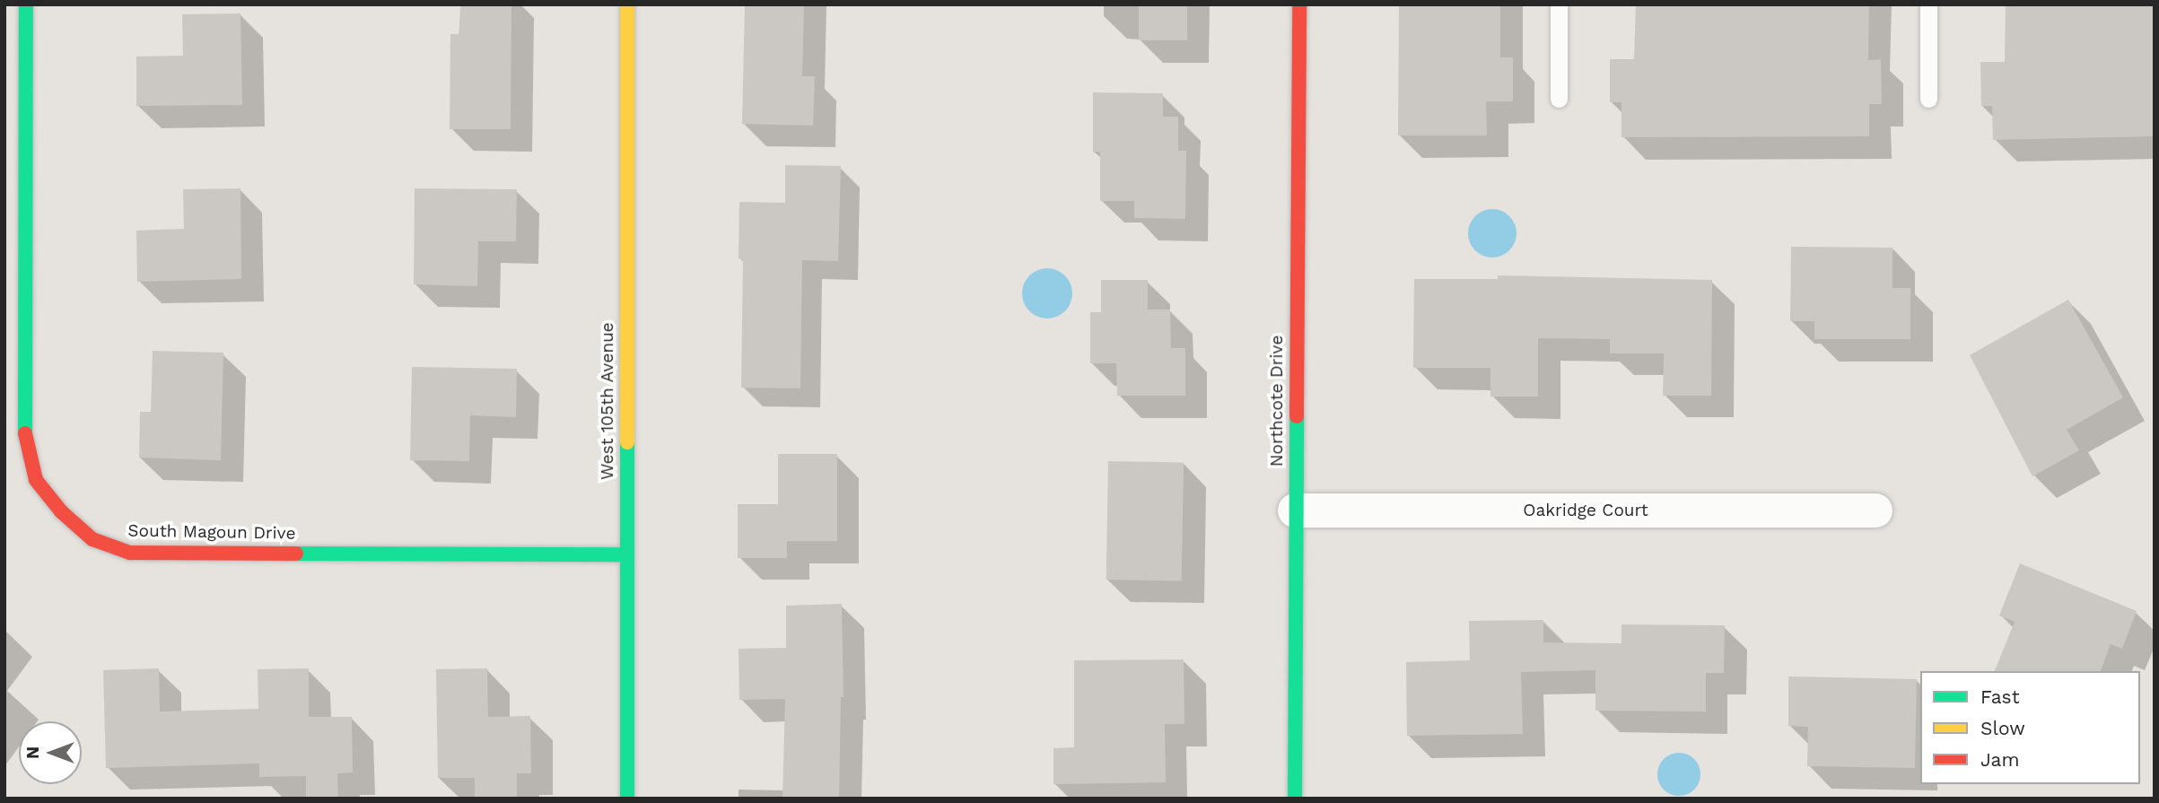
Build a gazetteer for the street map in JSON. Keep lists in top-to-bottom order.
{
  "streets": {
    "street": [
      "West 105th Avenue",
      "Northcote Drive",
      "Oakridge Court",
      "South Magoun Drive"
    ]
  },
  "crossings": [
    ["West 105th Avenue", "South Magoun Drive"],
    ["Northcote Drive", "Oakridge Court"]
  ],
  "legend": ["Fast", "Slow", "Jam"],
  "north": "left"
}
